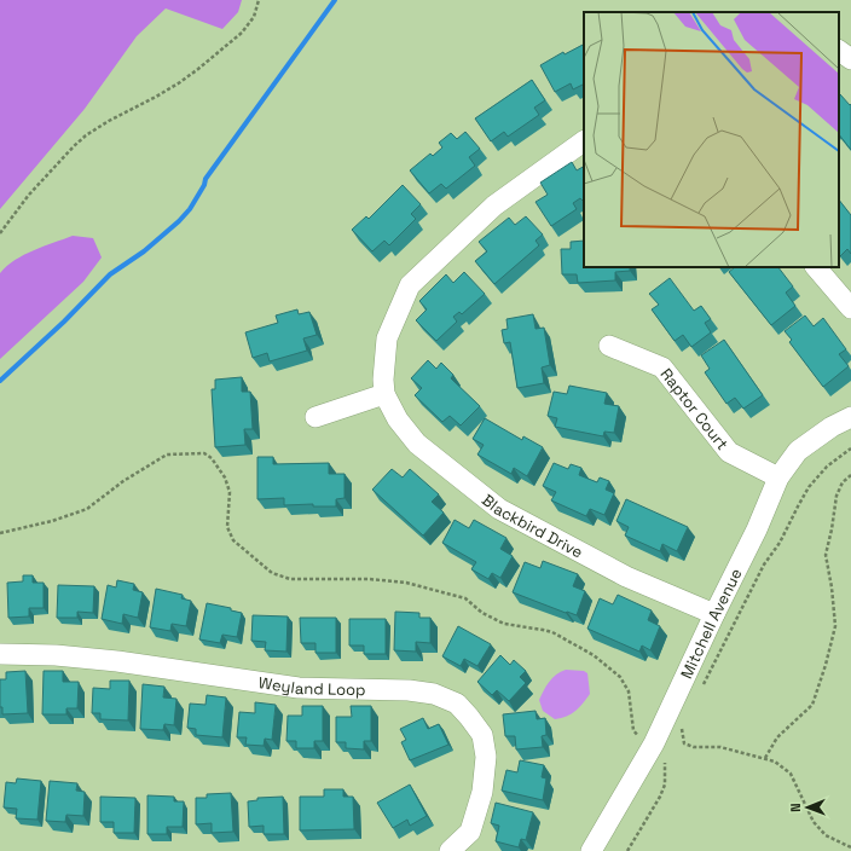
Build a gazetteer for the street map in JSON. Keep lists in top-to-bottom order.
{
  "streets": {
    "street": [
      "Raptor Court",
      "Blackbird Drive",
      "Mitchell Avenue",
      "Weyland Loop"
    ]
  },
  "crossings": [
    ["Raptor Court", "Mitchell Avenue"],
    ["Blackbird Drive", "Mitchell Avenue"]
  ],
  "north": "left"
}
